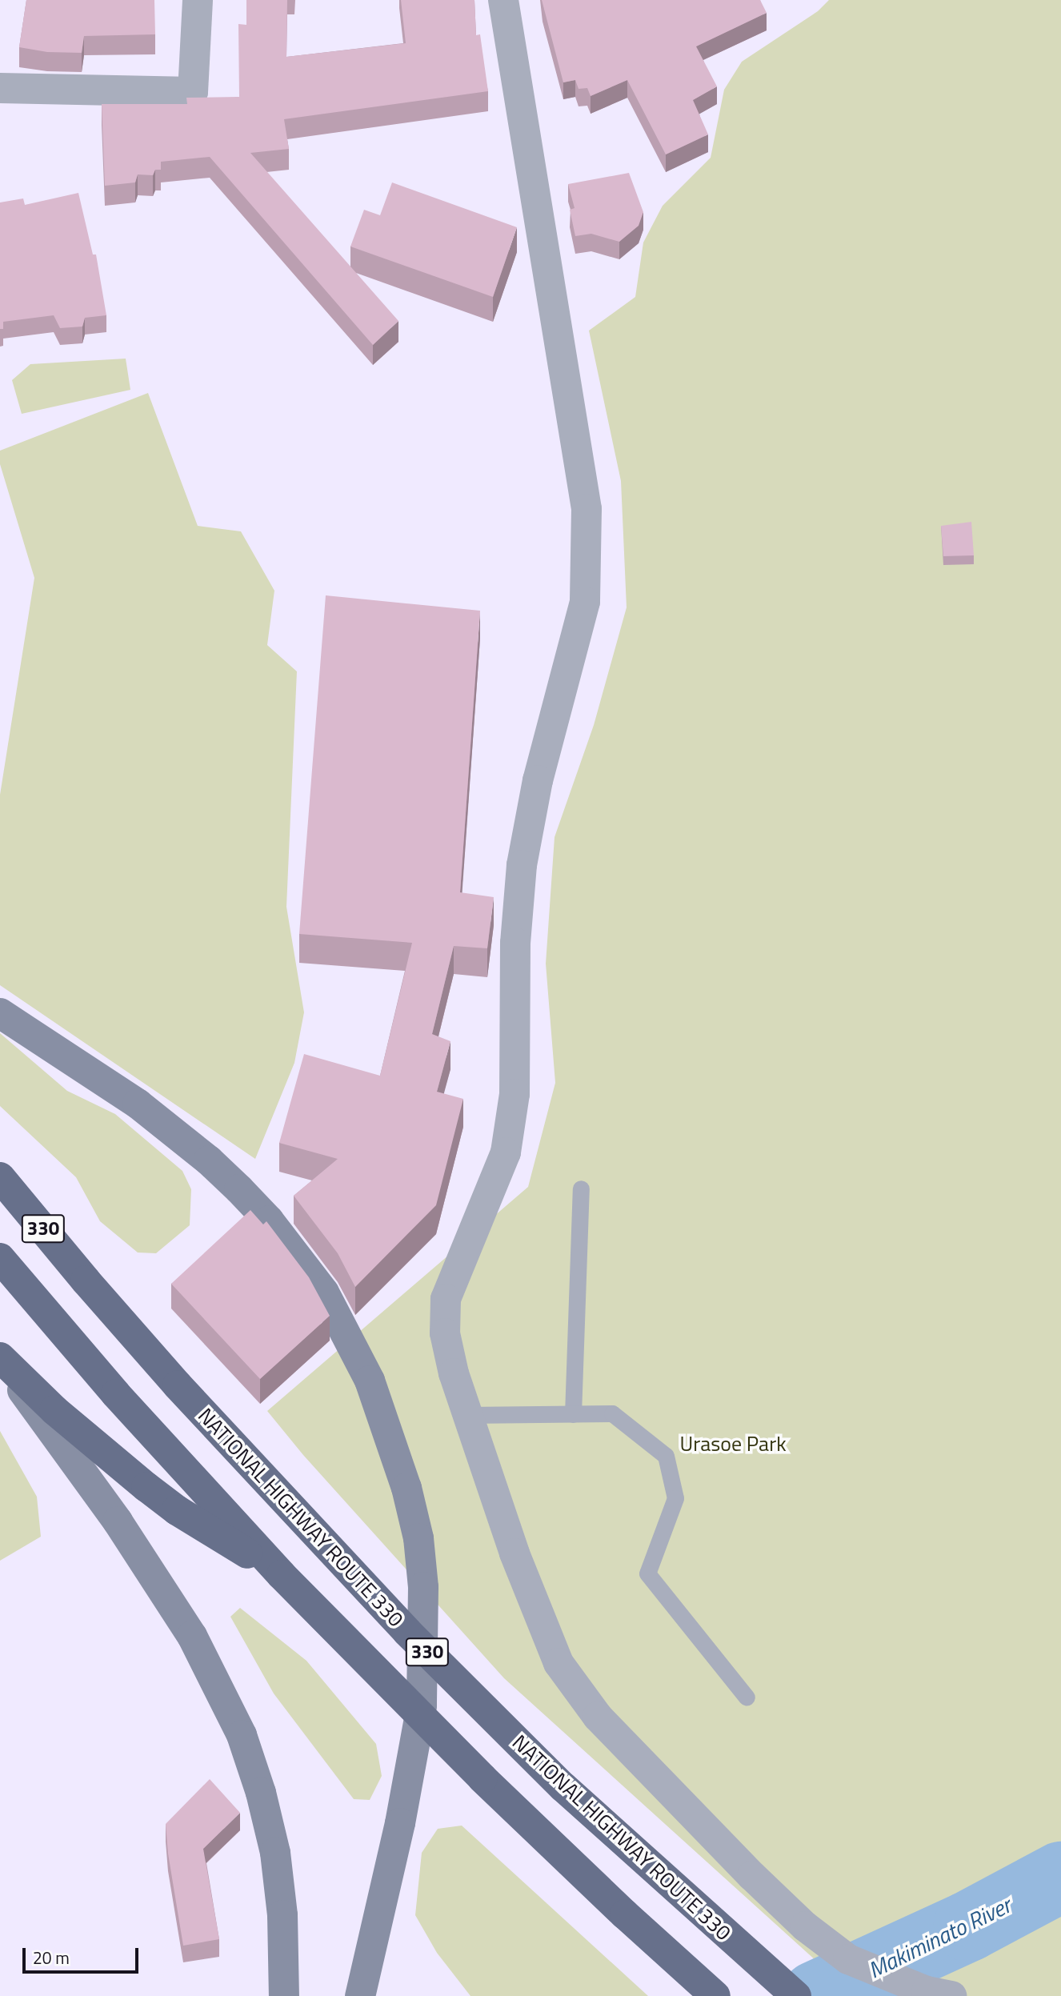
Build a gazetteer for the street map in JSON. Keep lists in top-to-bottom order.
{
  "streets": {
    "highway": ["330", "NATIONAL HIGHWAY ROUTE 330"]
  },
  "water": ["Makiminato River"],
  "parks": ["Urasoe Park"],
  "scale_bar": "20 m"
}
